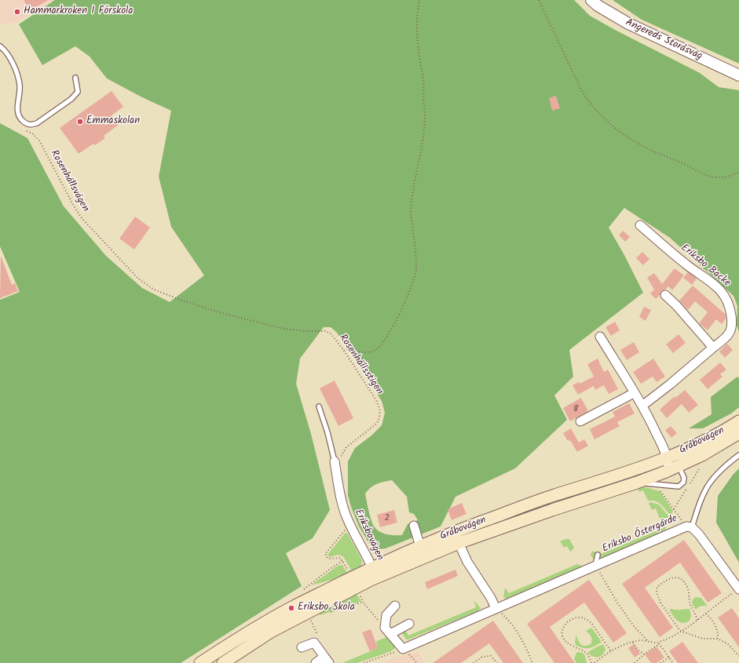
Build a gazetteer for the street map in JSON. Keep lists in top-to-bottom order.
{
  "streets": {
    "main road": ["Gråbovägen"],
    "street": [
      "Angereds Storåsväg",
      "Eriksbo Backe",
      "Eriksbo Östergärde",
      "Eriksbovägen"
    ],
    "path": ["Rosenhällsvägen", "Rosenhällsstigen"]
  },
  "crossings": [
    ["Rosenhällsvägen", "Rosenhällsstigen"],
    ["Rosenhällsstigen", "Eriksbovägen"],
    ["Gråbovägen", "Eriksbovägen"]
  ],
  "places": ["Hammarkroken 1 Förskola", "Emmaskolan", "Eriksbo Skola"],
  "house_numbers": ["8", "2"]
}
